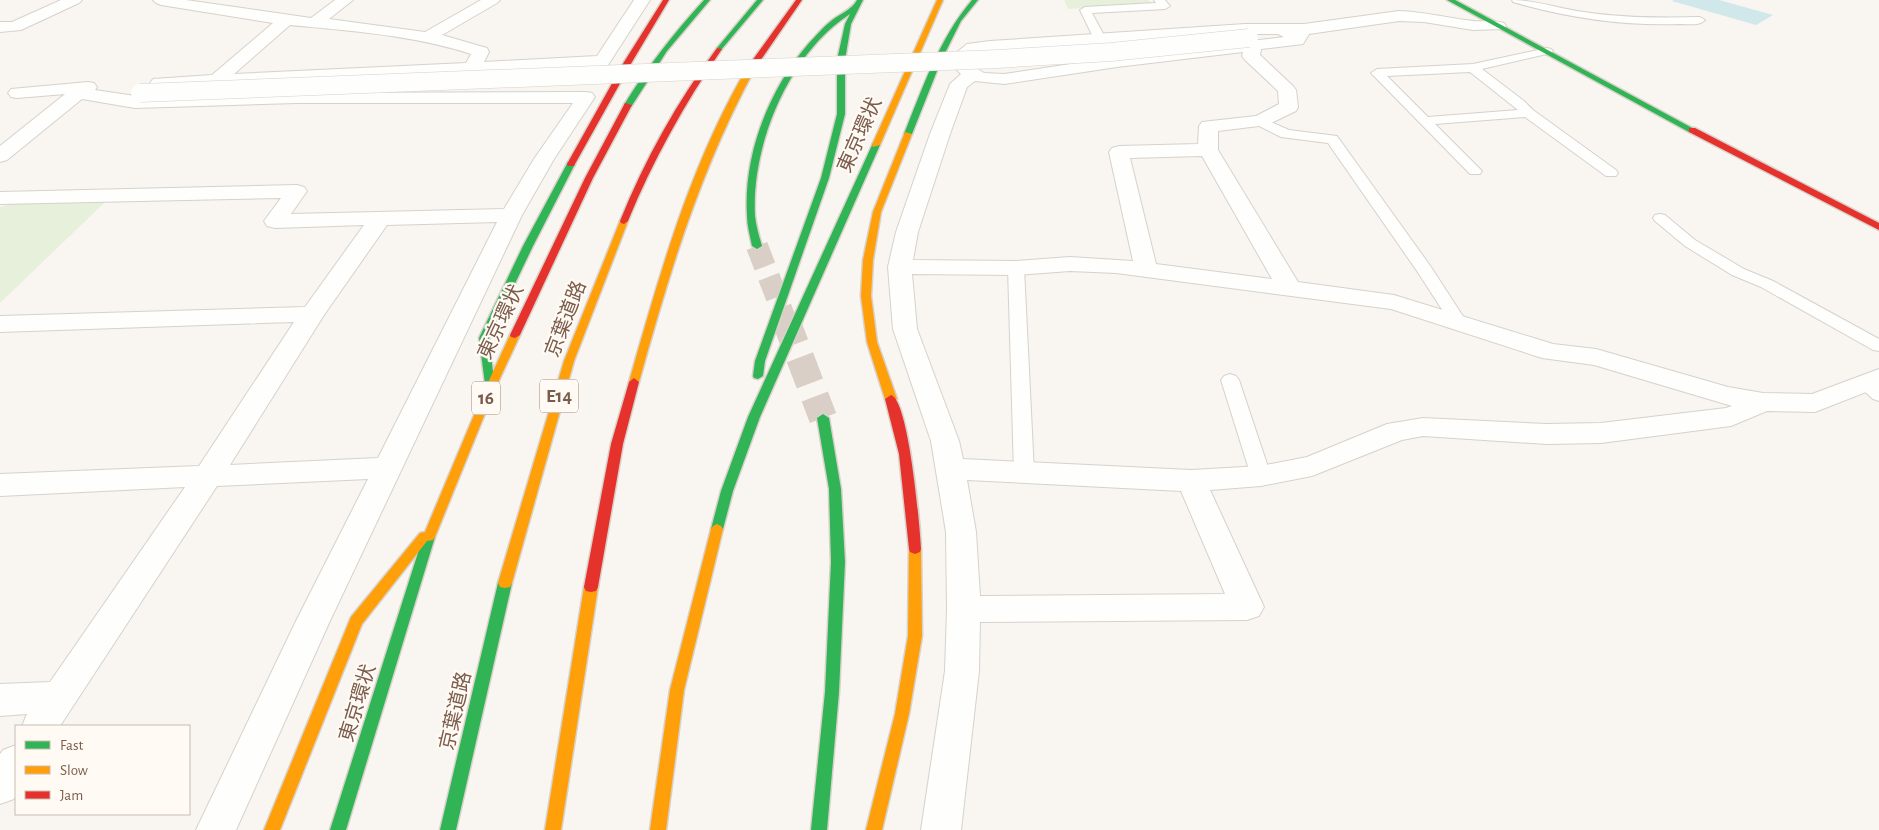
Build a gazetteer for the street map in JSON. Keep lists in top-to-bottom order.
{
  "streets": {
    "main road": [
      "東京環状",
      "京葉道路",
      "E14",
      "16"
    ]
  },
  "crossings": [
    ["東京環状", "16"]
  ],
  "legend": ["Fast", "Slow", "Jam"]
}
